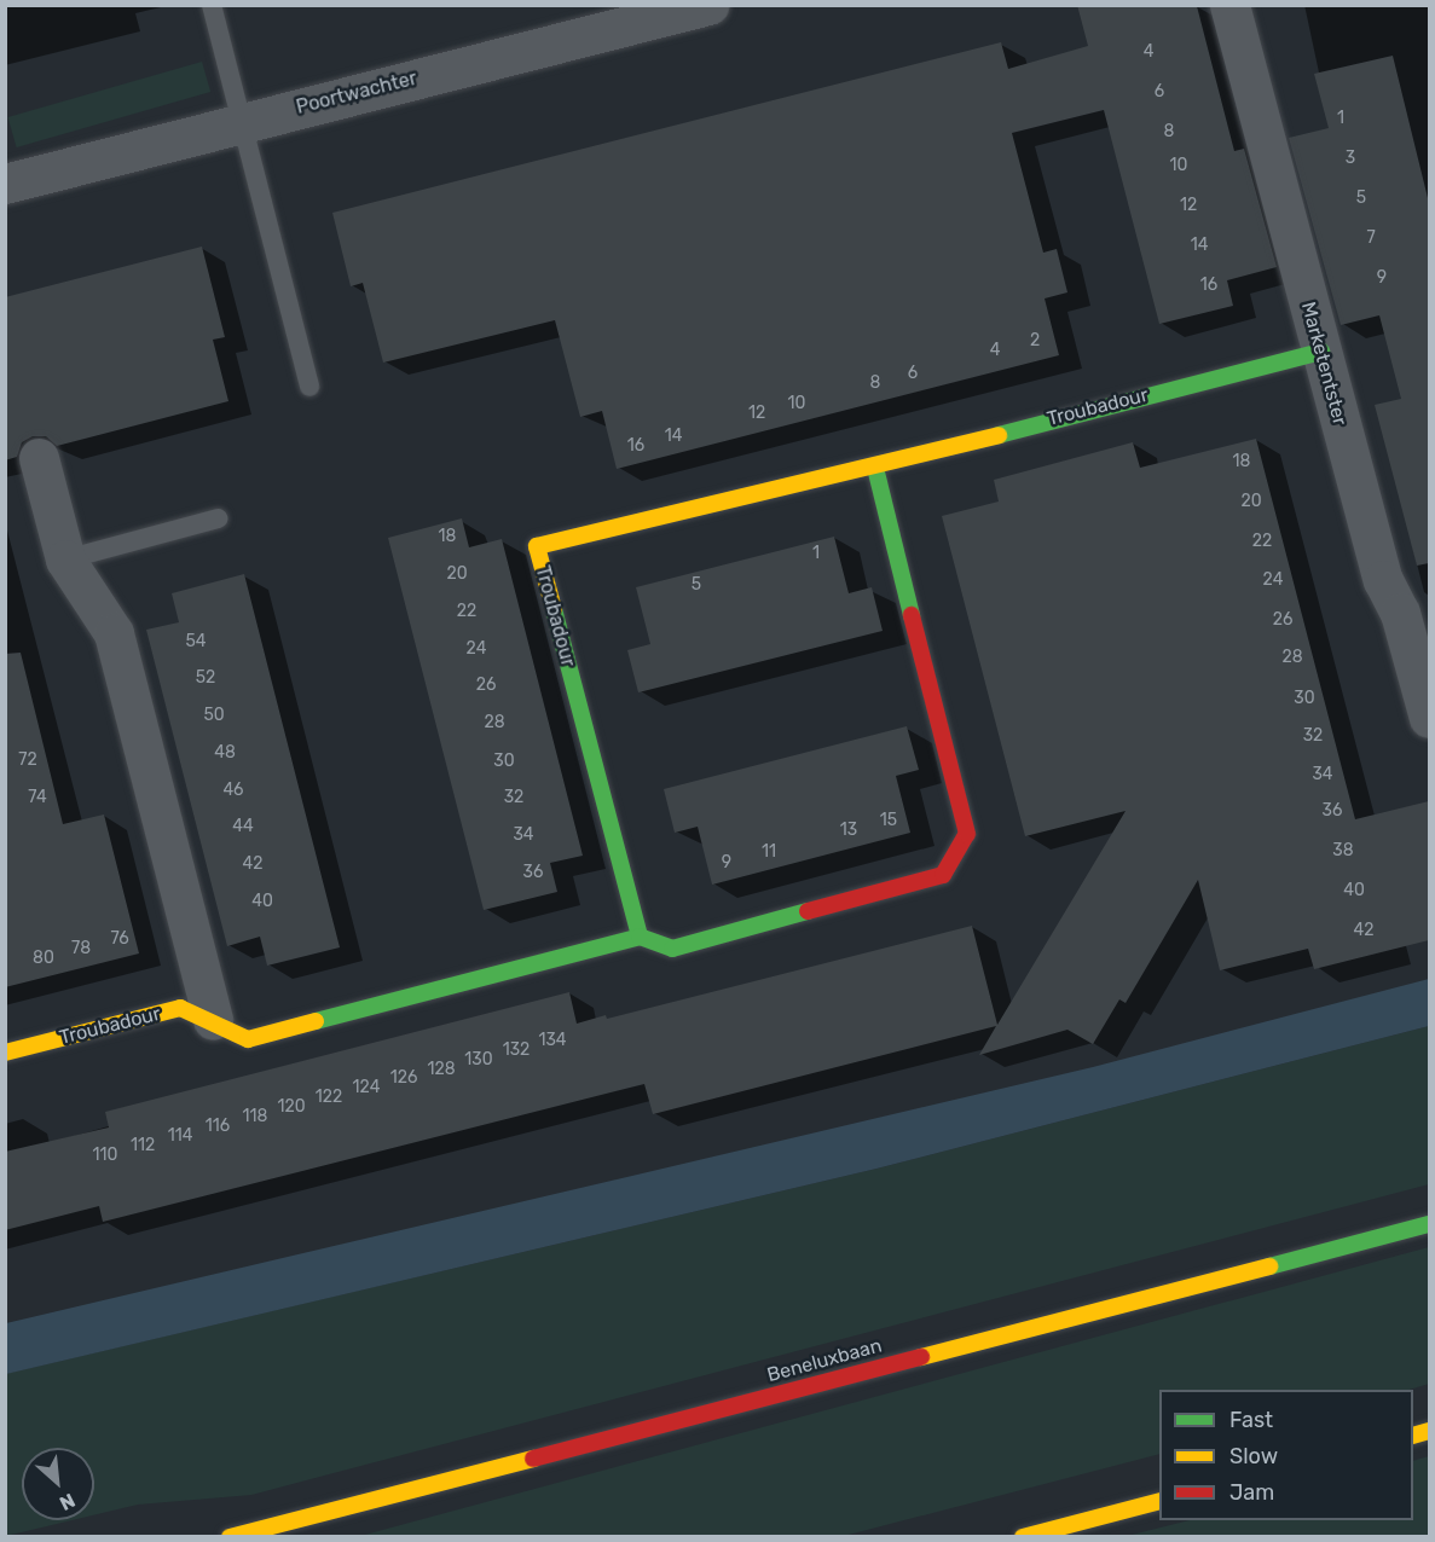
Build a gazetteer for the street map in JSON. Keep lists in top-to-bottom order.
{
  "streets": {
    "street": [
      "Poortwachter",
      "Marketentster",
      "Troubadour",
      "Beneluxbaan"
    ]
  },
  "crossings": [
    ["Marketentster", "Troubadour"]
  ],
  "house_numbers": [
    "4",
    "6",
    "1",
    "8",
    "3",
    "10",
    "5",
    "12",
    "7",
    "14",
    "9",
    "16",
    "2",
    "4",
    "6",
    "8",
    "10",
    "12",
    "14",
    "16",
    "18",
    "20",
    "18",
    "22",
    "1",
    "20",
    "24",
    "5",
    "22",
    "26",
    "54",
    "24",
    "28",
    "52",
    "26",
    "30",
    "50",
    "28",
    "32",
    "48",
    "72",
    "30",
    "34",
    "46",
    "74",
    "32",
    "36",
    "15",
    "44",
    "13",
    "34",
    "38",
    "11",
    "9",
    "42",
    "36",
    "40",
    "40",
    "42",
    "76",
    "78",
    "80",
    "134",
    "132",
    "130",
    "128",
    "126",
    "124",
    "122",
    "120",
    "118",
    "116",
    "114",
    "112",
    "110"
  ],
  "legend": ["Fast", "Slow", "Jam"],
  "north": "bottom right"
}
